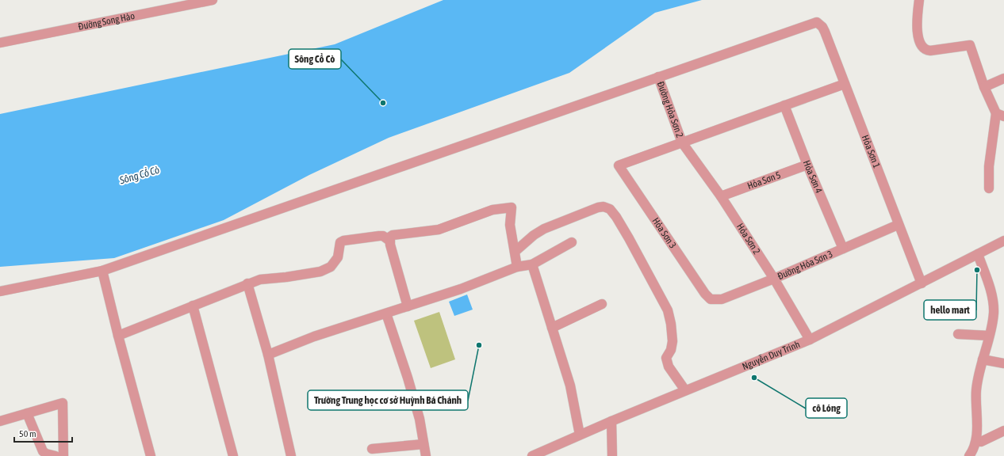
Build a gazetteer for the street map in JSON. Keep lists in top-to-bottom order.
{
  "streets": {
    "street": [
      "Đường Song Hào",
      "Đường Hỏa Sơn 2",
      "Hỏa Sơn 1",
      "Hỏa Sơn 4",
      "Hỏa Sơn 5",
      "Hỏa Sơn 3",
      "Hỏa Sơn 2",
      "Đường Hỏa Sơn 3",
      "Nguyễn Duy Trinh"
    ]
  },
  "crossings": [
    ["Đường Hỏa Sơn 2", "Hỏa Sơn 1"],
    ["Đường Hỏa Sơn 2", "Hỏa Sơn 3"],
    ["Đường Hỏa Sơn 2", "Hỏa Sơn 2"],
    ["Hỏa Sơn 1", "Đường Hỏa Sơn 3"],
    ["Hỏa Sơn 1", "Nguyễn Duy Trinh"],
    ["Hỏa Sơn 4", "Hỏa Sơn 5"],
    ["Hỏa Sơn 4", "Đường Hỏa Sơn 3"],
    ["Hỏa Sơn 5", "Hỏa Sơn 2"],
    ["Hỏa Sơn 3", "Hỏa Sơn 2"],
    ["Hỏa Sơn 3", "Đường Hỏa Sơn 3"],
    ["Hỏa Sơn 2", "Đường Hỏa Sơn 3"],
    ["Hỏa Sơn 2", "Nguyễn Duy Trinh"]
  ],
  "water": ["Sông Cổ Cò"],
  "places": [
    "Sông Cổ Cò",
    "hello mart",
    "Trường Trung học cơ sở Huỳnh Bá Chánh",
    "cô Lóng"
  ],
  "scale_bar": "50 m"
}
